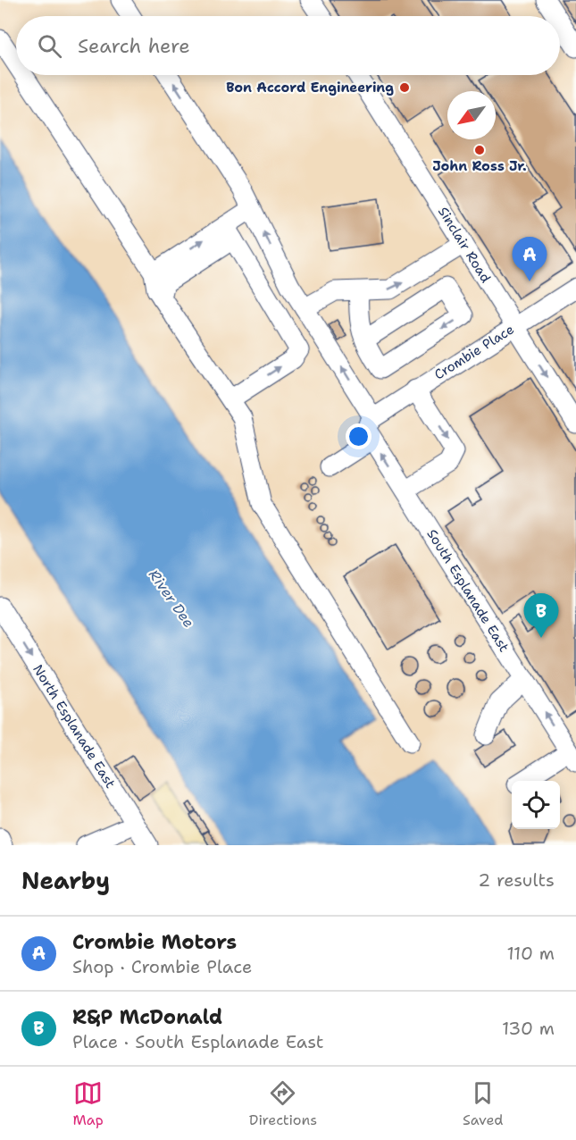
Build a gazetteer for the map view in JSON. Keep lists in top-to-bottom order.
{
  "streets": {
    "street": [
      "Sinclair Road",
      "Crombie Place",
      "South Esplanade East",
      "North Esplanade East"
    ]
  },
  "crossings": [
    ["Sinclair Road", "Crombie Place"]
  ],
  "one_way": ["North Esplanade East"],
  "water": ["River Dee"],
  "places": ["Bon Accord Engineering", "John Ross Jr."],
  "north": "bottom left",
  "page": {
    "search": "Search here",
    "pins": ["A", "B"],
    "heading": ["Nearby", "2 results"],
    "list": [
      {
        "mark": "A",
        "name": "Crombie Motors",
        "note": "Shop · Crombie Place",
        "value": "110 m"
      },
      {
        "mark": "B",
        "name": "R&P McDonald",
        "note": "Place · South Esplanade East",
        "value": "130 m"
      }
    ],
    "nav": ["Map", "Directions", "Saved"]
  }
}
